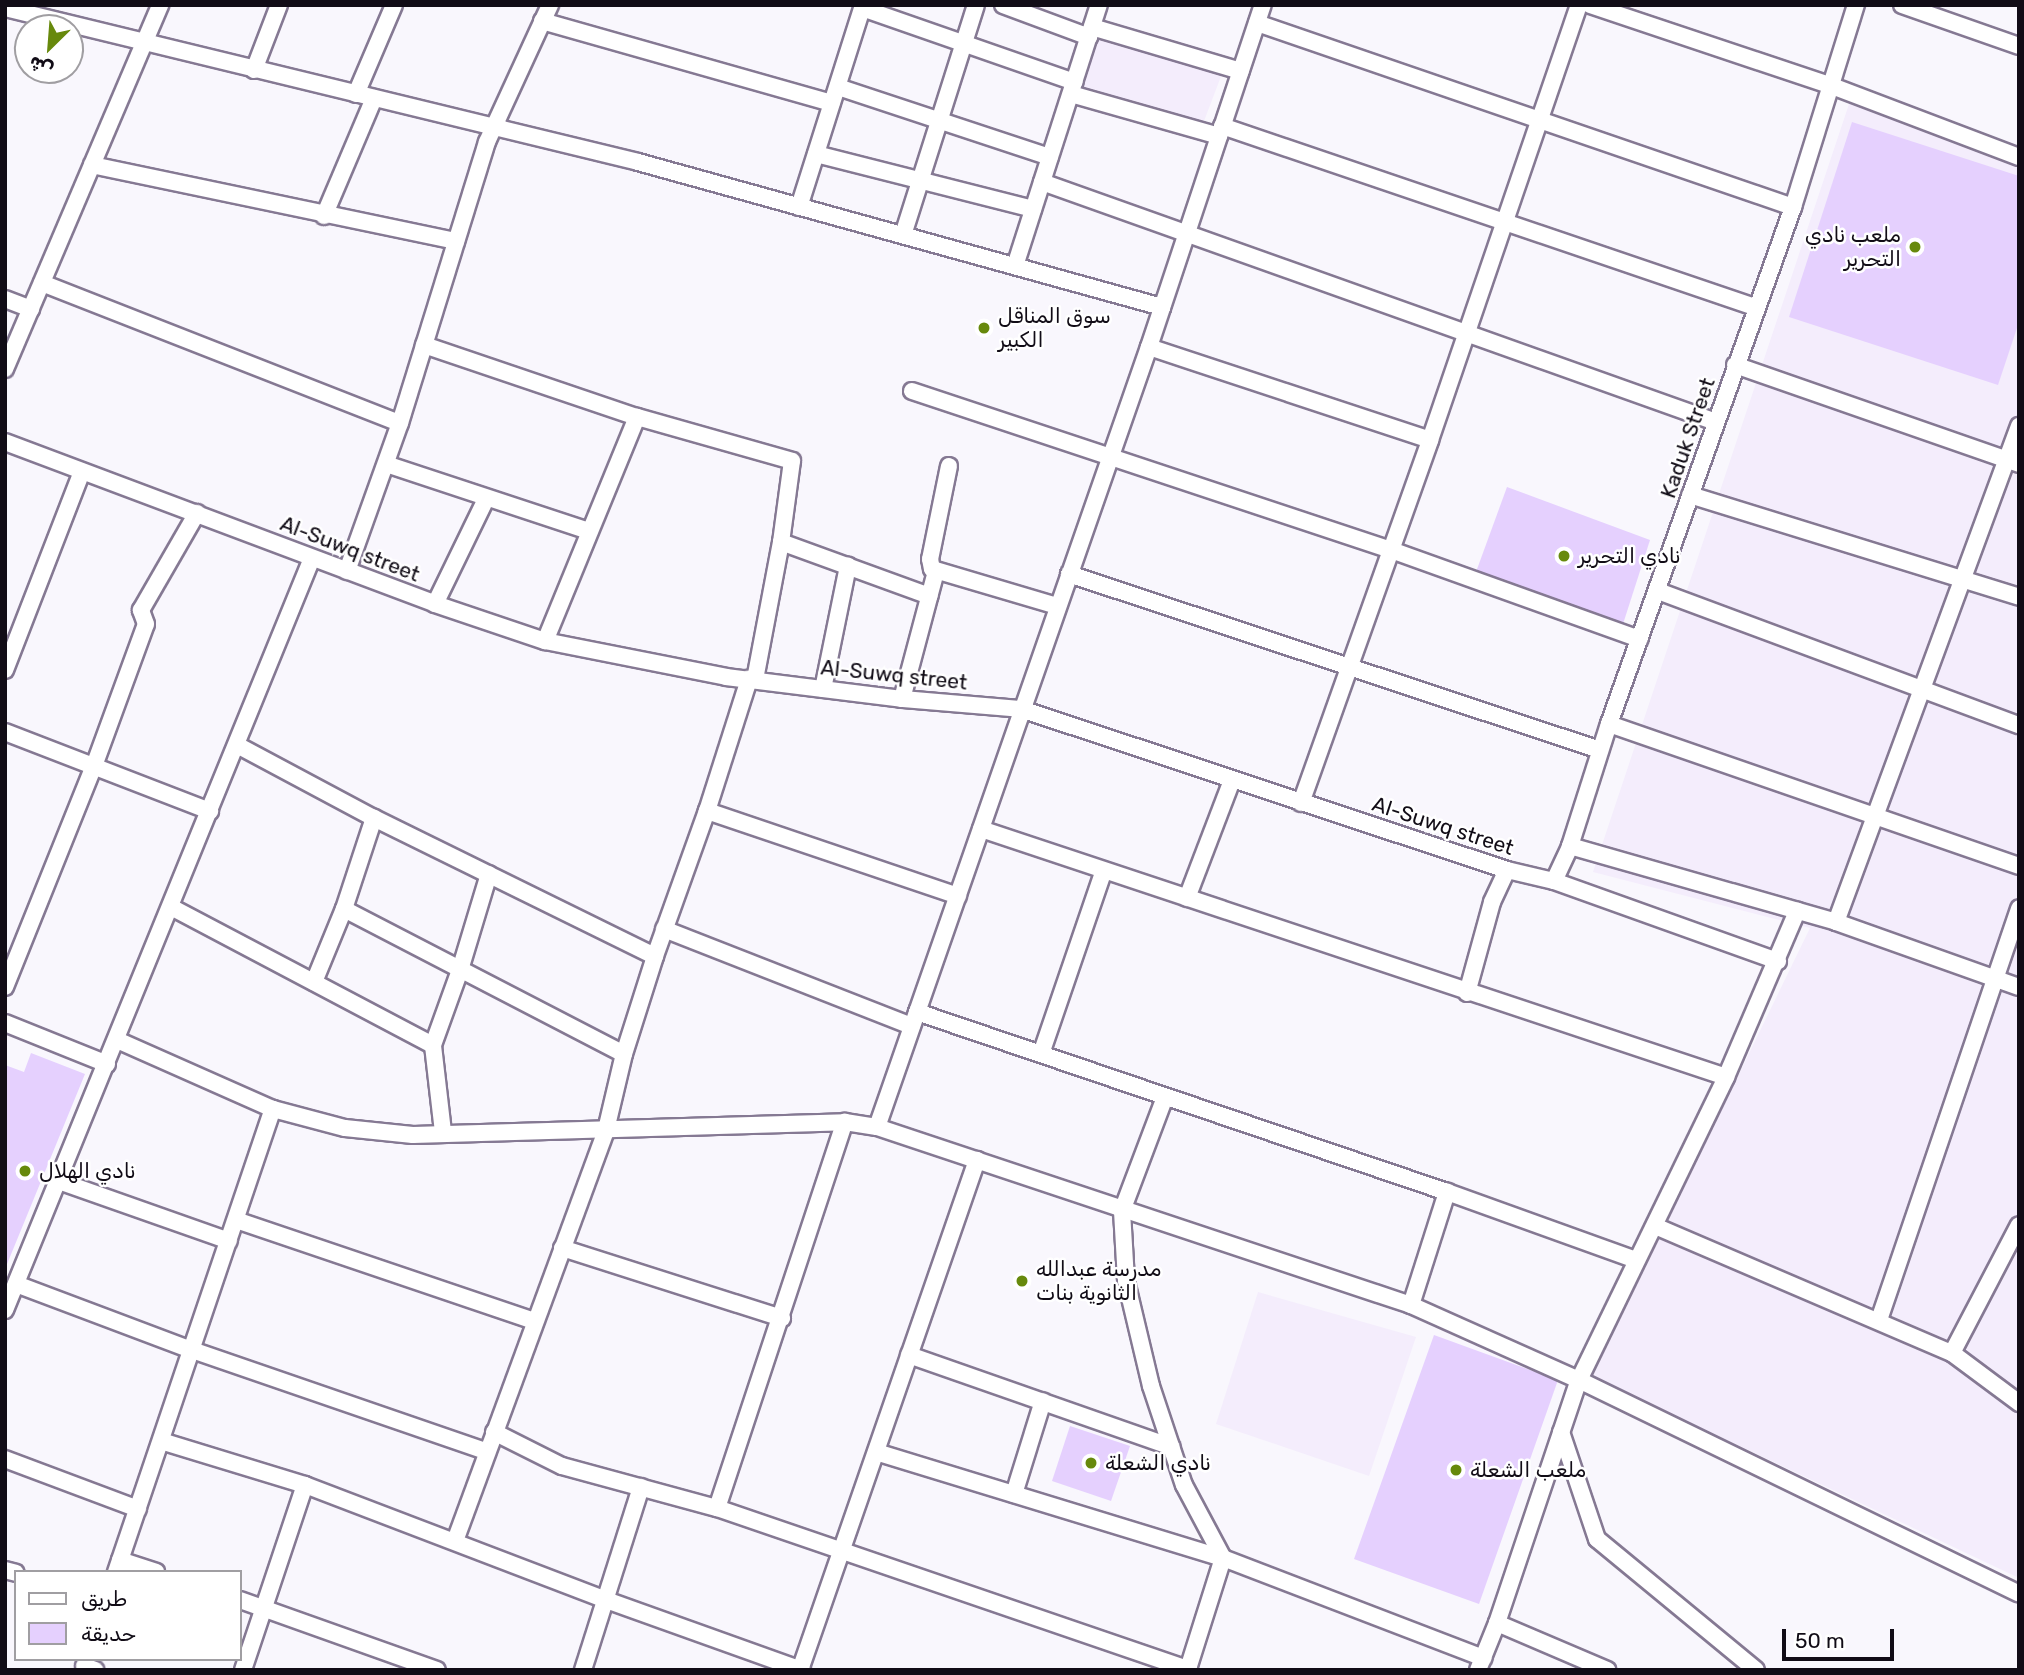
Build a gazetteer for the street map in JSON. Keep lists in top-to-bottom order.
{
  "streets": {
    "street": ["Kaduk Street", "Al-Suwq street"]
  },
  "crossings": [
    ["Kaduk Street", "Al-Suwq street"]
  ],
  "places": [
    "ملعب نادي التحرير",
    "سوق المناقل الكبير",
    "نادي التحرير",
    "نادي الهلال",
    "مدرسة عبدالله الثانوية بنات",
    "نادي الشعلة",
    "ملعب الشعلة"
  ],
  "legend": ["طريق", "حديقة"],
  "scale_bar": "50 m",
  "north": "bottom left"
}
